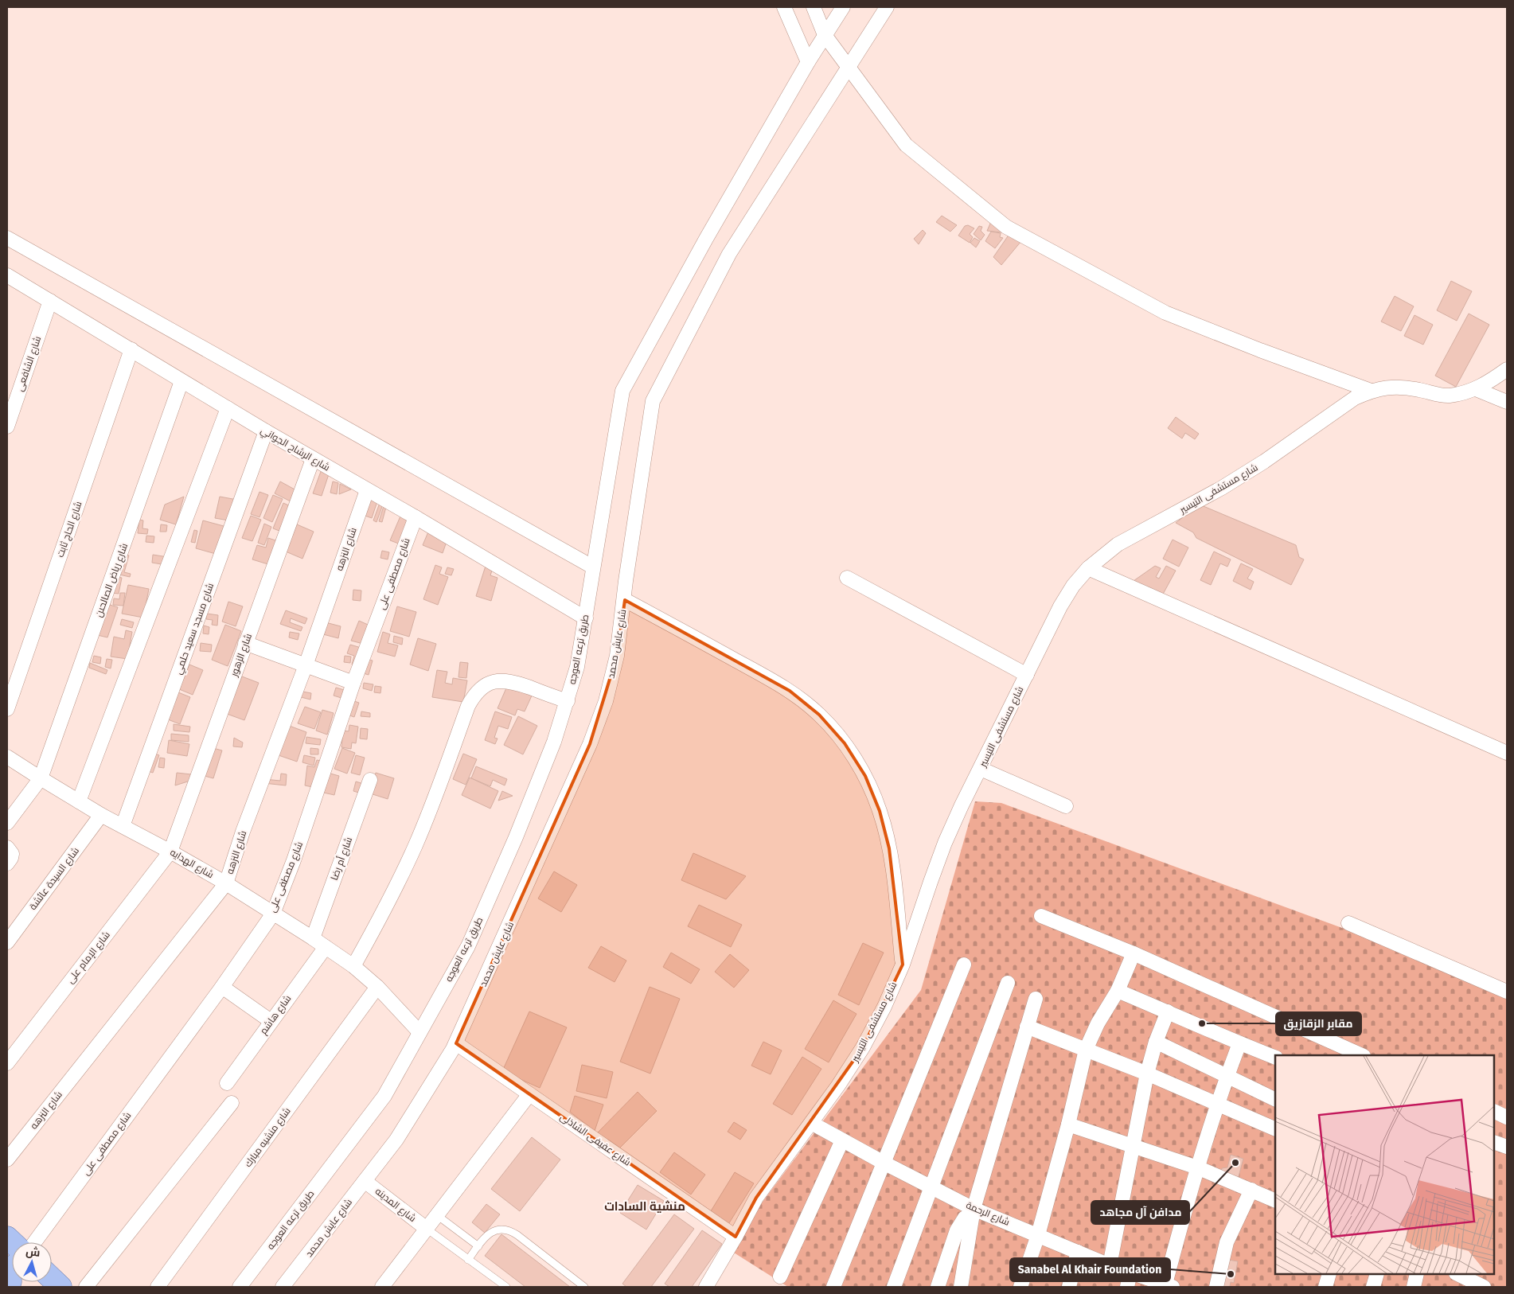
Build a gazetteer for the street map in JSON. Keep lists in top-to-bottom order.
{
  "streets": {
    "street": [
      "شارع الشافعى",
      "شارع الرشاح الجواني",
      "شارع مستشفى التيسير",
      "شارع الحاج ثابت",
      "شارع النزهه",
      "شارع مصطفى على",
      "شارع رياض الصالحىن",
      "شارع مسجد سعيد حلمي",
      "شارع عايش محمد",
      "طريق ترعه العوجه",
      "شارع الزهور",
      "شارع أم رضا",
      "شارع الهدايه",
      "شارع السيدة عائشة",
      "شارع الإمام على",
      "شارع هاشم",
      "شارع منشيه مبارك",
      "شارع عفيفى الشاذلى",
      "شارع المدينه",
      "شارع الرحمة"
    ]
  },
  "crossings": [
    ["شارع الشافعى", "شارع الرشاح الجواني"],
    ["شارع الرشاح الجواني", "شارع الحاج ثابت"],
    ["شارع الرشاح الجواني", "شارع النزهه"],
    ["شارع الرشاح الجواني", "شارع مصطفى على"],
    ["شارع الرشاح الجواني", "شارع رياض الصالحىن"],
    ["شارع الرشاح الجواني", "شارع مسجد سعيد حلمي"],
    ["شارع الرشاح الجواني", "طريق ترعه العوجه"],
    ["شارع الرشاح الجواني", "شارع الزهور"],
    ["شارع مستشفى التيسير", "شارع عفيفى الشاذلى"],
    ["شارع مستشفى التيسير", "شارع الرحمة"],
    ["شارع النزهه", "شارع الهدايه"],
    ["شارع مصطفى على", "شارع الهدايه"],
    ["شارع رياض الصالحىن", "شارع الهدايه"],
    ["شارع مسجد سعيد حلمي", "شارع الهدايه"],
    ["شارع عايش محمد", "شارع عفيفى الشاذلى"],
    ["شارع عايش محمد", "شارع المدينه"],
    ["طريق ترعه العوجه", "شارع الهدايه"],
    ["شارع الزهور", "شارع الهدايه"],
    ["شارع الزهور", "شارع الإمام على"],
    ["شارع أم رضا", "شارع الهدايه"],
    ["شارع الهدايه", "شارع السيدة عائشة"],
    ["شارع الهدايه", "شارع الإمام على"],
    ["شارع الهدايه", "شارع هاشم"],
    ["شارع الهدايه", "شارع منشيه مبارك"]
  ],
  "districts": ["منشية السادات"],
  "places": ["مقابر الزقازيق", "مدافن آل مجاهد", "Sanabel Al Khair Foundation"],
  "north": "top"
}
